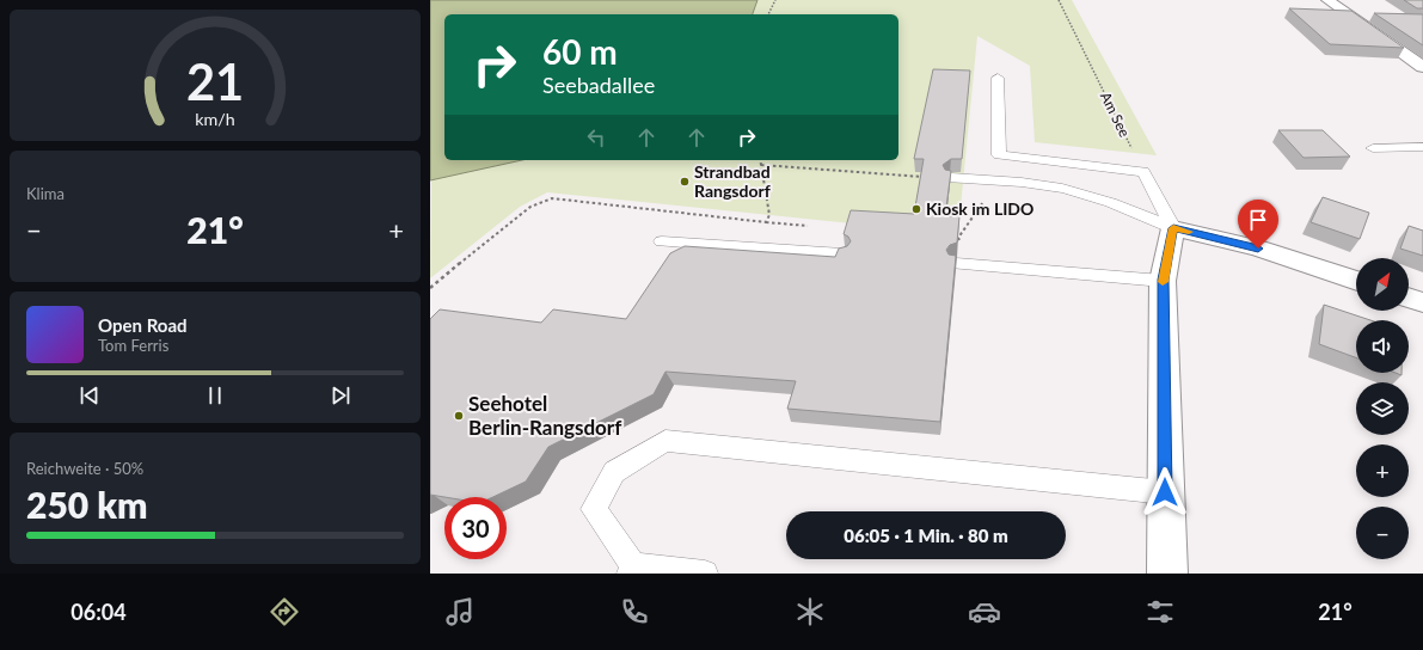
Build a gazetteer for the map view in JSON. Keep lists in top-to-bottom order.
{
  "streets": {
    "path": ["Am See"]
  },
  "places": ["Strandbad Rangsdorf", "Kiosk im LIDO", "Seehotel Berlin-Rangsdorf"],
  "north": "top right",
  "page": {
    "turn": ["60 m", "Seebadallee"],
    "tile": [
      "Klima",
      ["Reichweite · 50%", "250 km"]
    ],
    "heat": ["−", "21°", "+"],
    "map_buttons": ["+", "−"],
    "song": ["Open Road", "Tom Ferris"],
    "limit": "30",
    "trip": "06:05 · 1 Min. · 80 m",
    "tabs": ["06:04", "21°"],
    "gauge": ["21", "km/h"]
  }
}
